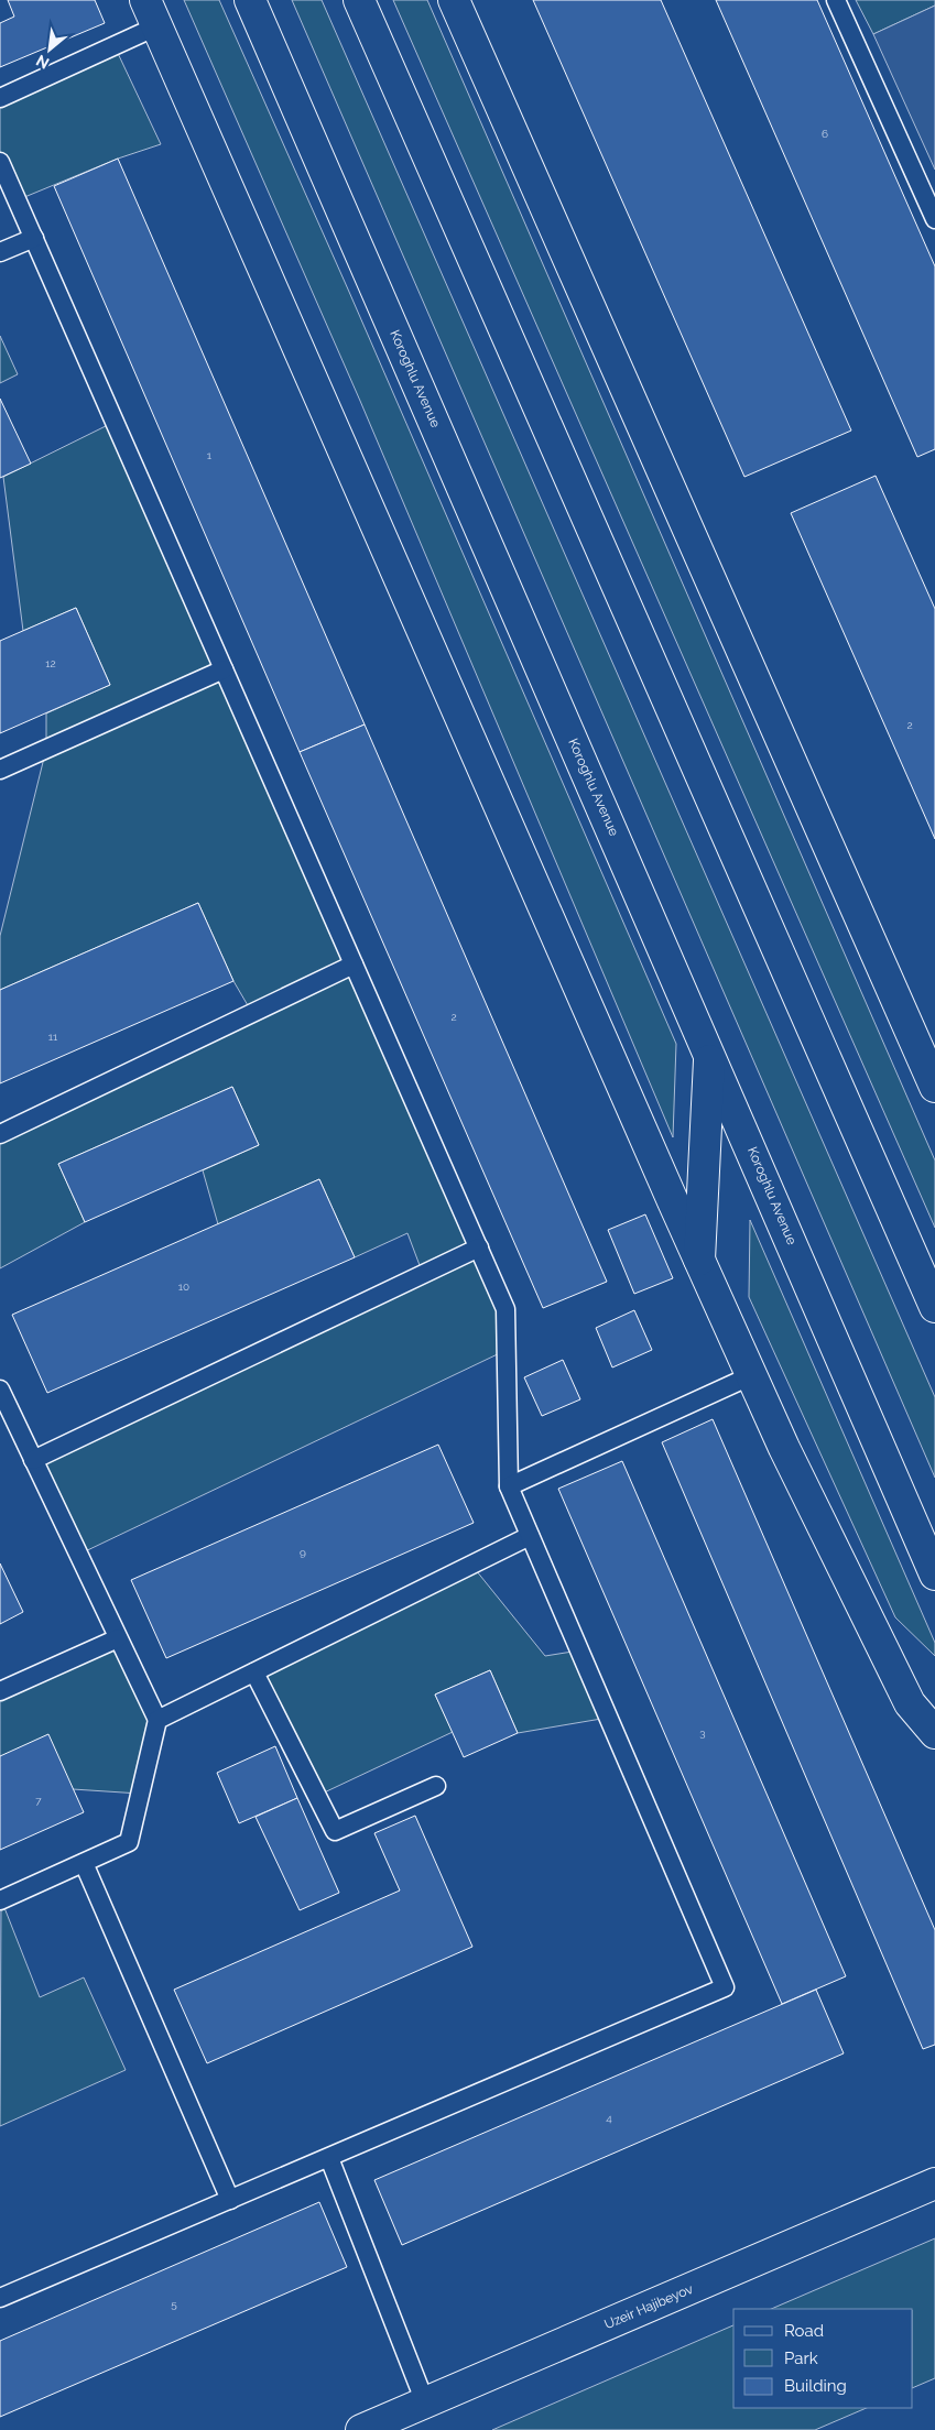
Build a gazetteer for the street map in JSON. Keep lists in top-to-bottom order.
{
  "streets": {
    "main road": ["Koroghlu Avenue", "Uzeir Hajibeyov"]
  },
  "house_numbers": [
    "6",
    "1",
    "12",
    "2",
    "2",
    "11",
    "10",
    "9",
    "3",
    "7",
    "4",
    "5"
  ],
  "legend": ["Road", "Park", "Building"],
  "north": "bottom left"
}
